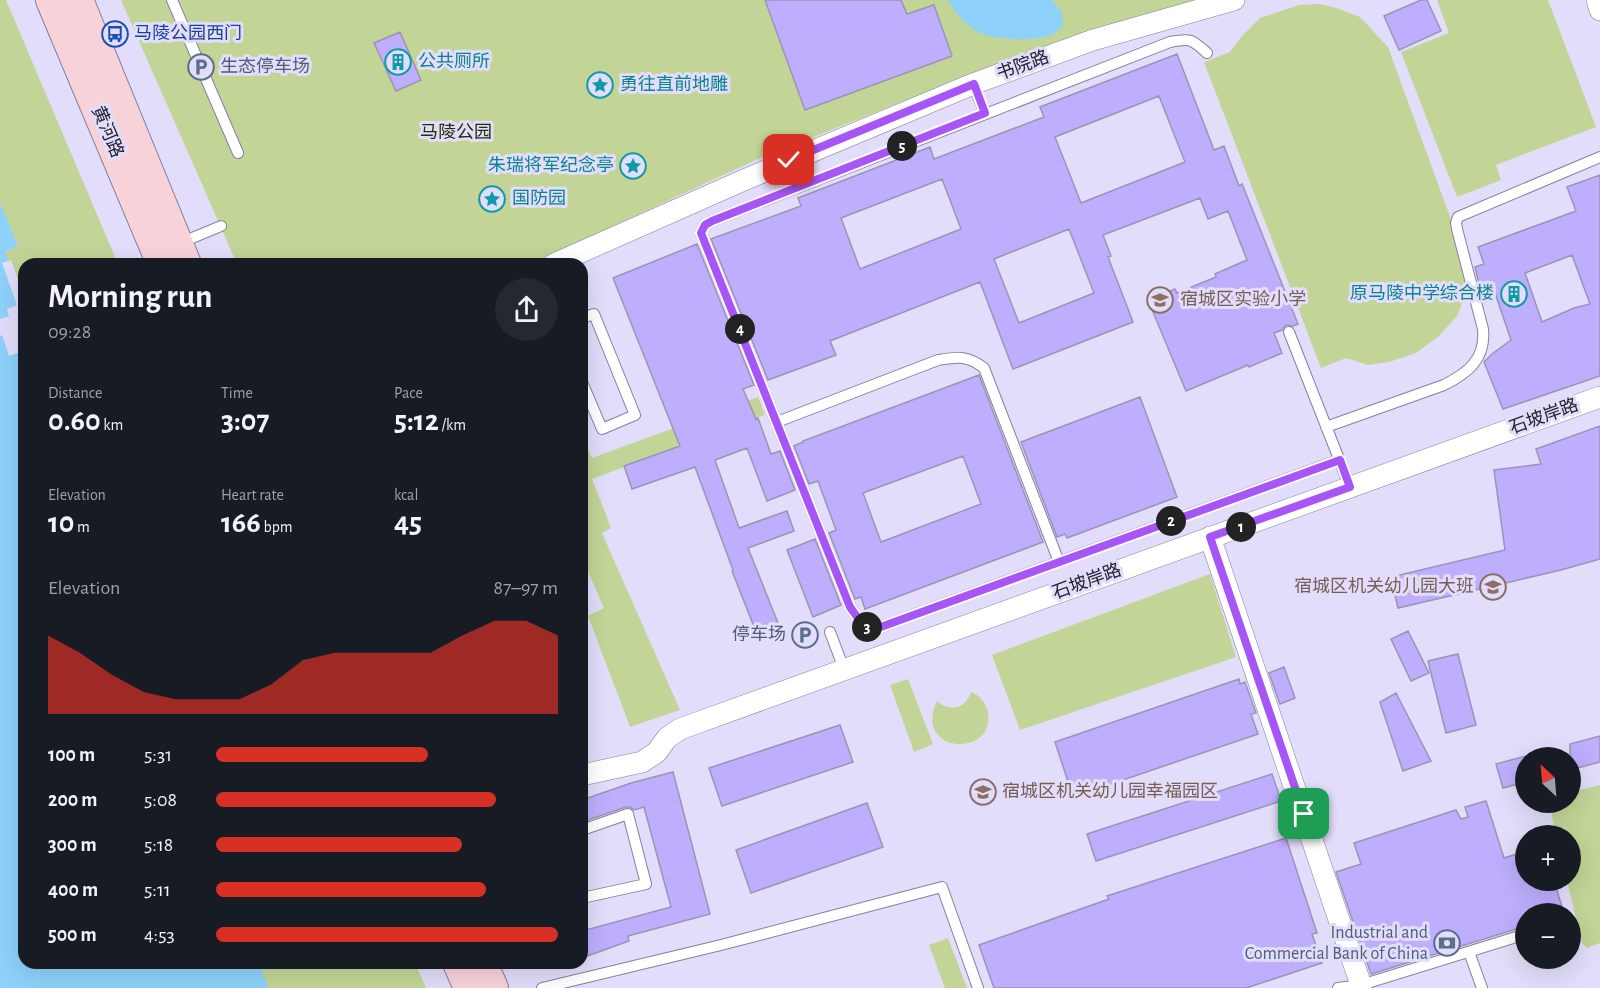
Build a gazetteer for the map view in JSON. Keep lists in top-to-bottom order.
{
  "streets": {
    "main road": ["黄河路"],
    "street": ["书院路", "石坡岸路"]
  },
  "parks": ["马陵公园"],
  "places": {
    "bus stop": ["马陵公园西门"],
    "building": ["公共厕所", "原马陵中学综合楼"],
    "parking": ["生态停车场", "停车场"],
    "place": ["勇往直前地雕", "朱瑞将军纪念亭", "国防园"],
    "school or university": ["宿城区实验小学", "宿城区机关幼儿园大班", "宿城区机关幼儿园幸福园区"],
    "bank": ["Industrial and Commercial Bank of China"]
  },
  "north": "top left",
  "page": {
    "pins": [
      "5",
      "4",
      "2",
      "1",
      "3"
    ],
    "heading": ["Morning run", "09:28"],
    "stats": [
      ["Distance", "0.60 km"],
      ["Time", "3:07"],
      ["Pace", "5:12 /km"],
      ["Elevation", "10 m"],
      ["Heart rate", "166 bpm"],
      ["kcal", "45"]
    ],
    "chart": ["Elevation", "87–97 m"],
    "list": [
      {
        "name": "100 m",
        "note": "5:31"
      },
      {
        "name": "200 m",
        "note": "5:08"
      },
      {
        "name": "300 m",
        "note": "5:18"
      },
      {
        "name": "400 m",
        "note": "5:11"
      },
      {
        "name": "500 m",
        "note": "4:53"
      }
    ],
    "map_buttons": ["+", "−"]
  }
}
